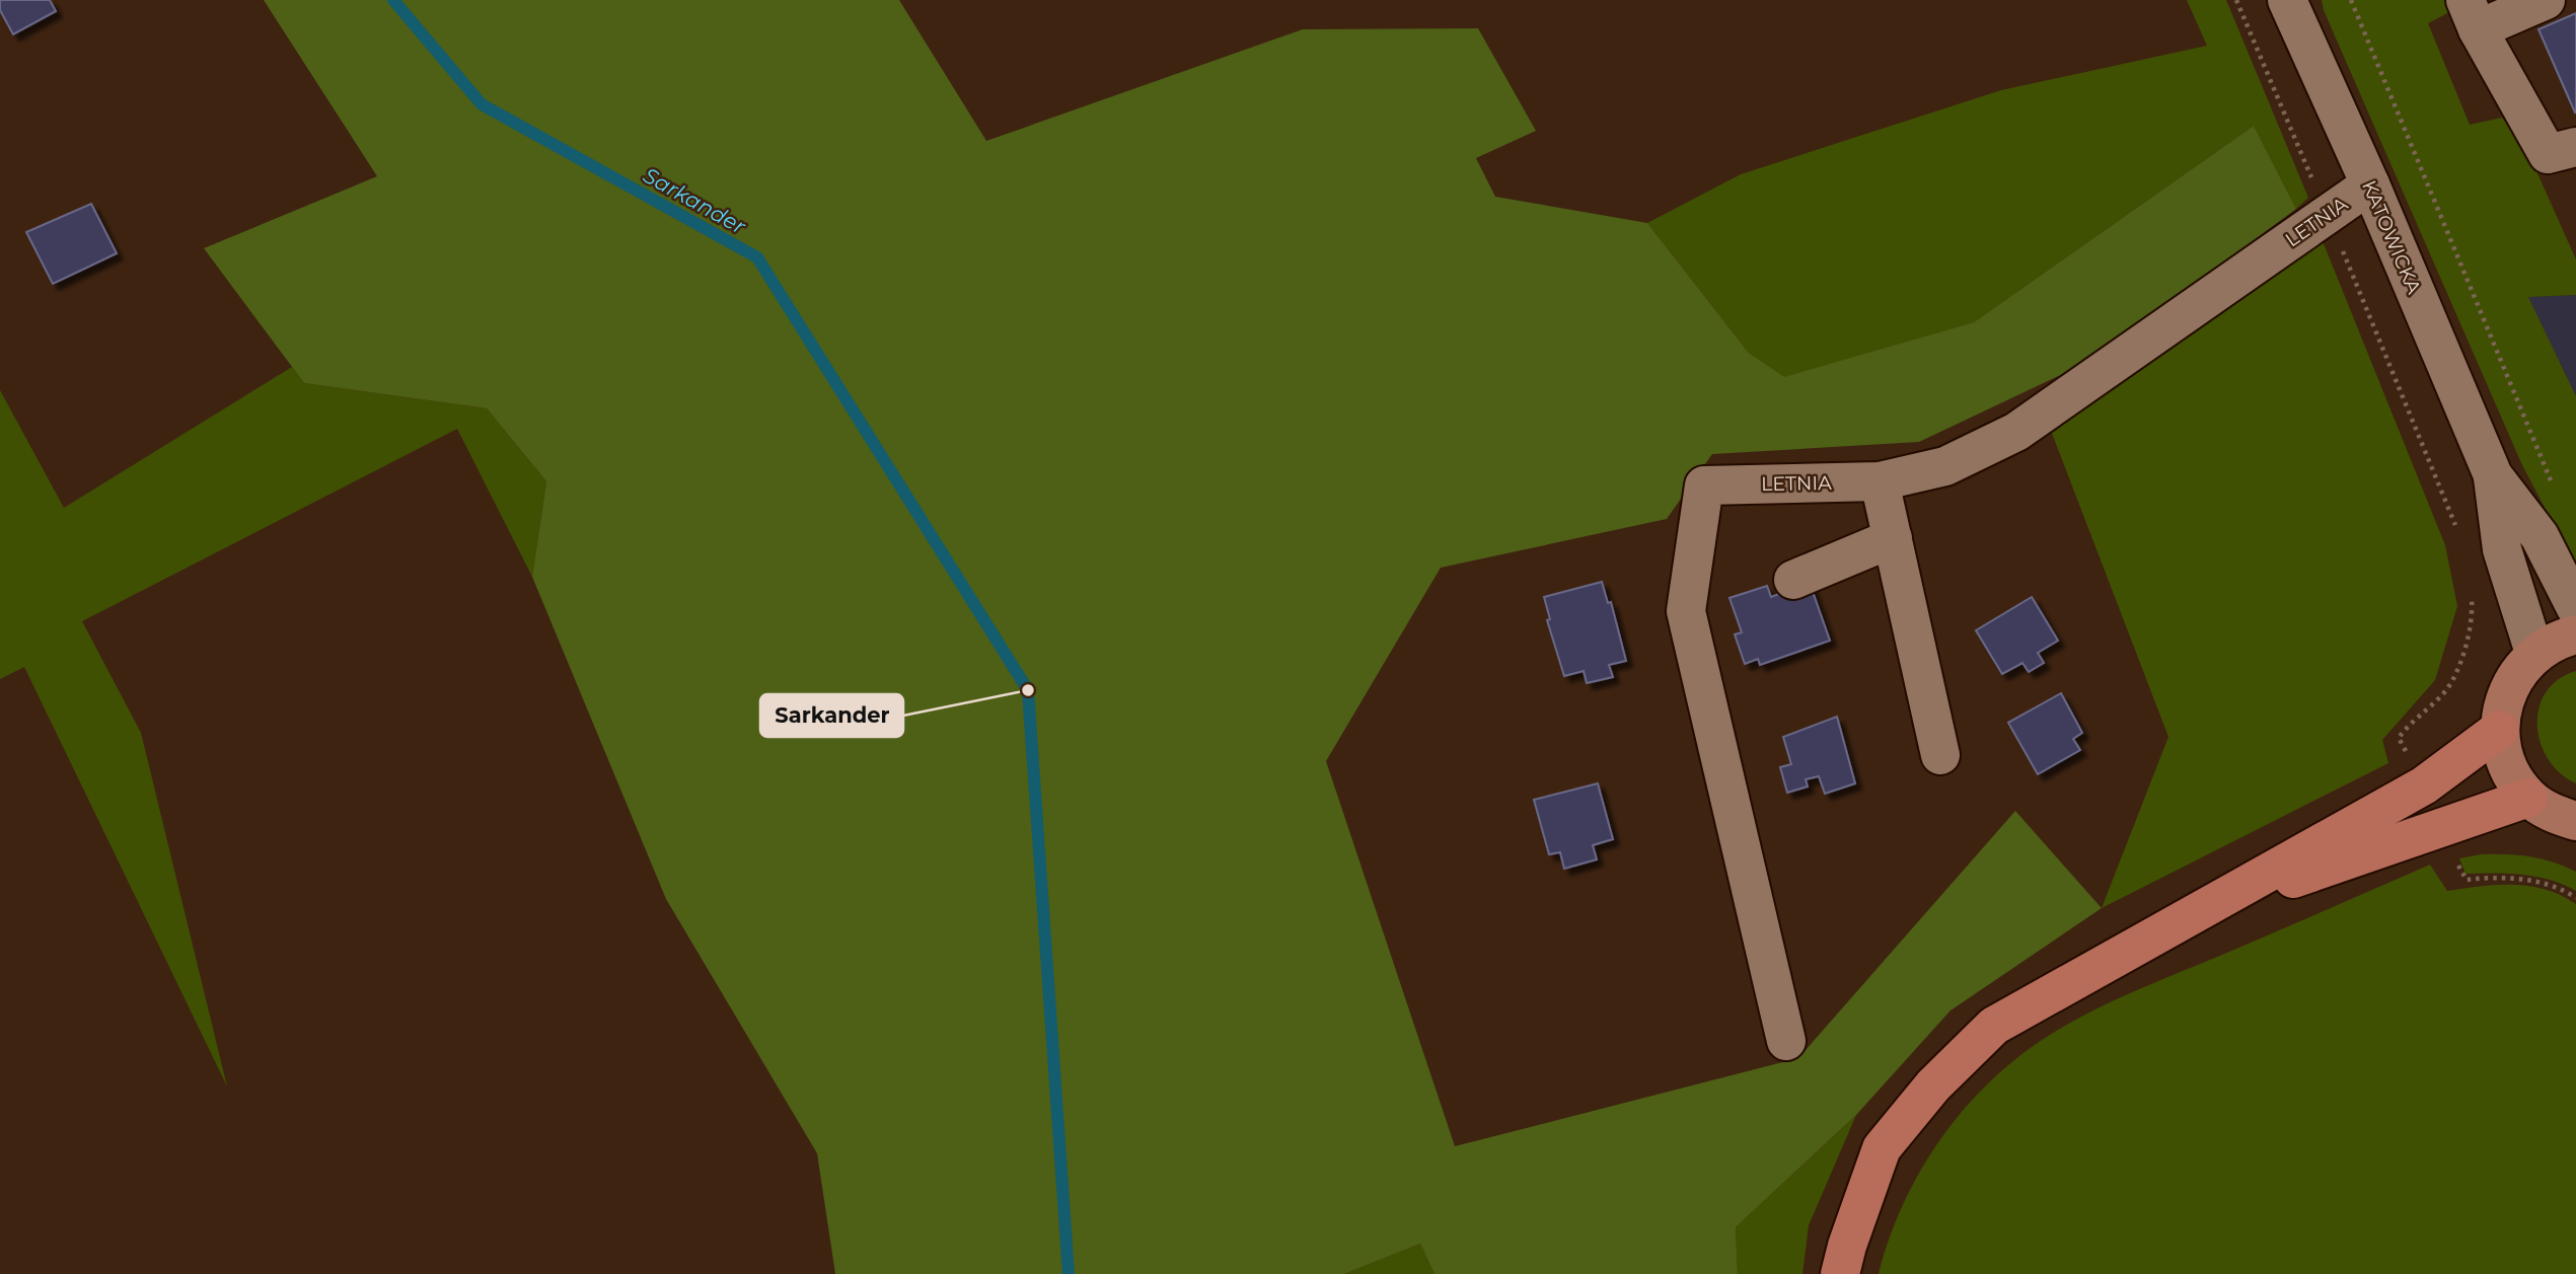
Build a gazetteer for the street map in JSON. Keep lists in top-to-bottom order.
{
  "streets": {
    "street": ["LETNIA", "KATOWICKA"]
  },
  "crossings": [
    ["LETNIA", "KATOWICKA"]
  ],
  "water": ["Sarkander"],
  "places": ["Sarkander"]
}
